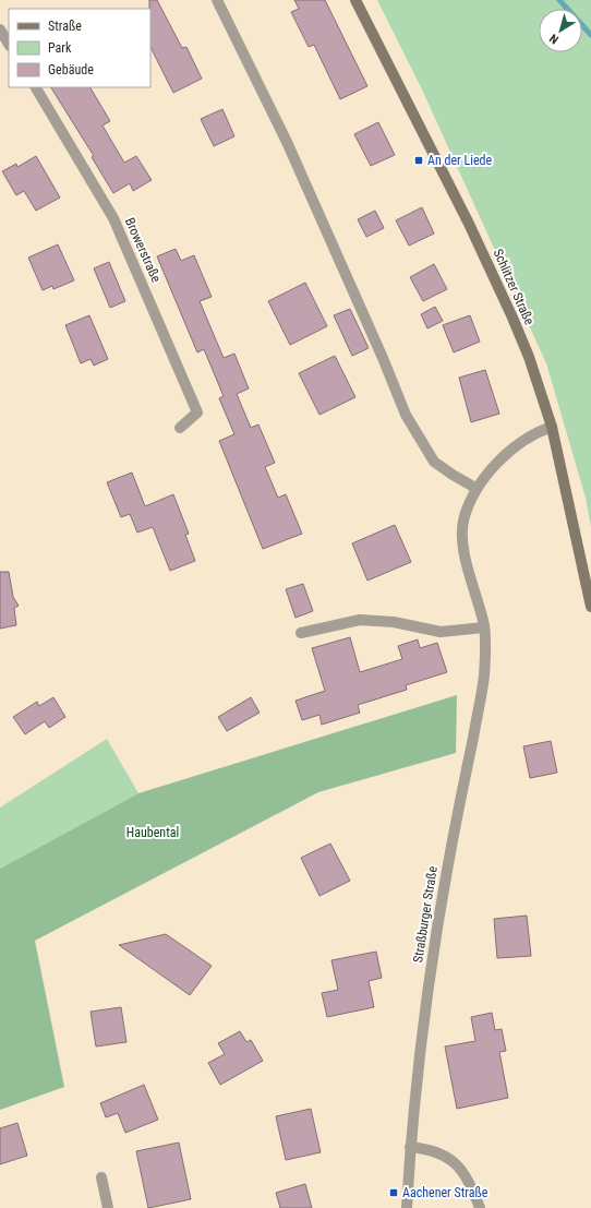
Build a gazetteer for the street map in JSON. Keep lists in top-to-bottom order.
{
  "streets": {
    "main road": ["Schlitzer Straße"],
    "street": ["Browerstraße", "Straßburger Straße"]
  },
  "crossings": [
    ["Schlitzer Straße", "Straßburger Straße"]
  ],
  "parks": ["Haubental"],
  "places": {
    "transit": ["An der Liede", "Aachener Straße"]
  },
  "legend": ["Straße", "Park", "Gebäude"],
  "north": "bottom left"
}
